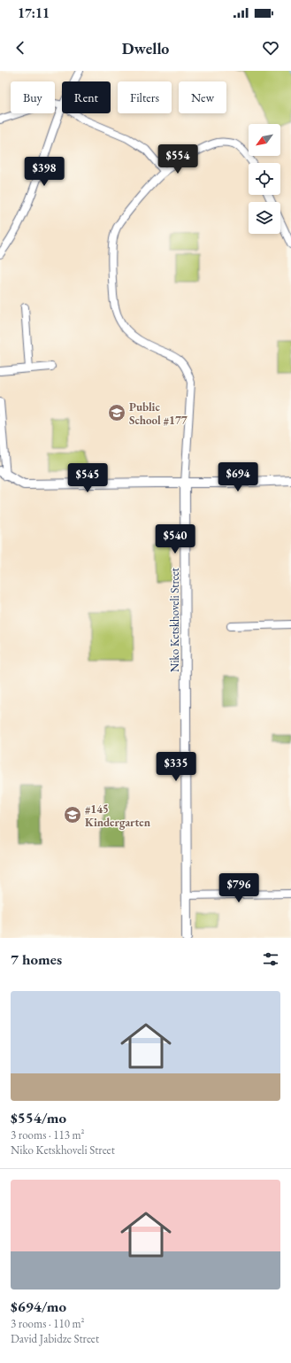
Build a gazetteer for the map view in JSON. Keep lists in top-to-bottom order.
{
  "streets": {
    "street": ["Niko Ketskhoveli Street"]
  },
  "places": {
    "school or university": ["Public School #177", "#145 Kindergarten"]
  },
  "north": "bottom left",
  "page": {
    "status": "17:11",
    "header": "Dwello",
    "chip": [
      "Buy",
      "Rent",
      "Filters",
      "New"
    ],
    "price": [
      "$554",
      "$398",
      "$694",
      "$545",
      "$540",
      "$335",
      "$796"
    ],
    "heading": "7 homes",
    "list": [
      {
        "name": "$554/mo",
        "note": "3 rooms · 113 m² · Niko Ketskhoveli Street"
      },
      {
        "name": "$694/mo",
        "note": "3 rooms · 110 m² · David Jabidze Street"
      }
    ]
  }
}
